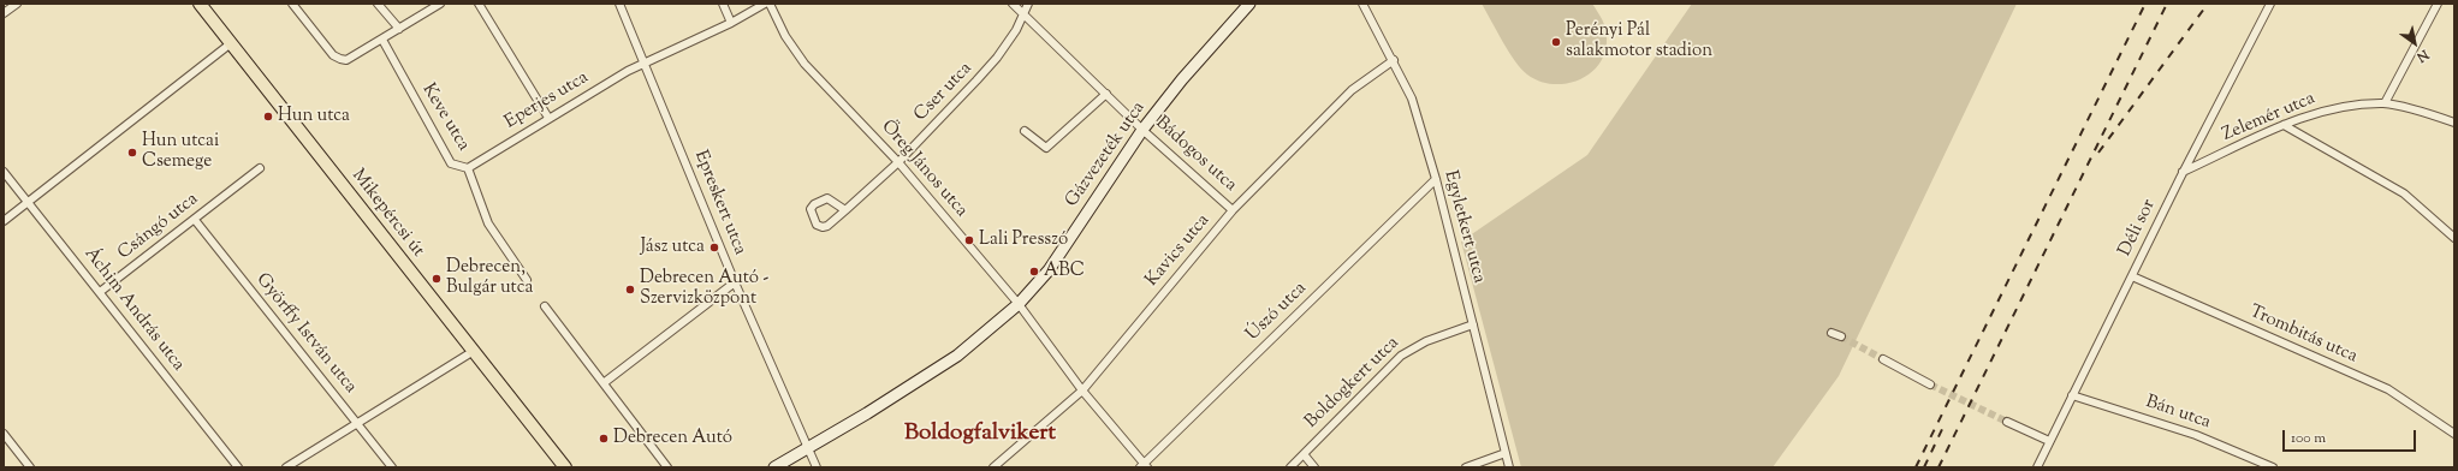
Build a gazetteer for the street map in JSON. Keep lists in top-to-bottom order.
{
  "streets": {
    "main road": ["Mikepércsi út"],
    "street": [
      "Cser utca",
      "Eperjes utca",
      "Keve utca",
      "Zelemér utca",
      "Gázvezeték utca",
      "Bádogos utca",
      "Öreg János utca",
      "Epreskert utca",
      "Csángó utca",
      "Egyletkert utca",
      "Déli sor",
      "Kavics utca",
      "Áchim András utca",
      "Úszó utca",
      "Györffy István utca",
      "Trombitás utca",
      "Boldogkert utca",
      "Bán utca"
    ]
  },
  "crossings": [
    ["Cser utca", "Bádogos utca"],
    ["Cser utca", "Öreg János utca"],
    ["Eperjes utca", "Keve utca"],
    ["Eperjes utca", "Epreskert utca"],
    ["Zelemér utca", "Déli sor"],
    ["Gázvezeték utca", "Bádogos utca"],
    ["Gázvezeték utca", "Öreg János utca"],
    ["Gázvezeték utca", "Epreskert utca"],
    ["Bádogos utca", "Kavics utca"],
    ["Öreg János utca", "Kavics utca"],
    ["Öreg János utca", "Úszó utca"],
    ["Csángó utca", "Áchim András utca"],
    ["Csángó utca", "Györffy István utca"],
    ["Egyletkert utca", "Kavics utca"],
    ["Egyletkert utca", "Úszó utca"],
    ["Egyletkert utca", "Boldogkert utca"],
    ["Déli sor", "Trombitás utca"],
    ["Déli sor", "Bán utca"]
  ],
  "districts": ["Boldogfalvikert"],
  "places": [
    "Perényi Pál salakmotor stadion",
    "Hun utca",
    "Hun utcai Csemege",
    "Lali Presszó",
    "Jász utca",
    "ABC",
    "Debrecen, Bulgár utca",
    "Debrecen Autó - Szervizközpont",
    "Debrecen Autó"
  ],
  "scale_bar": "100 m",
  "north": "bottom right"
}
